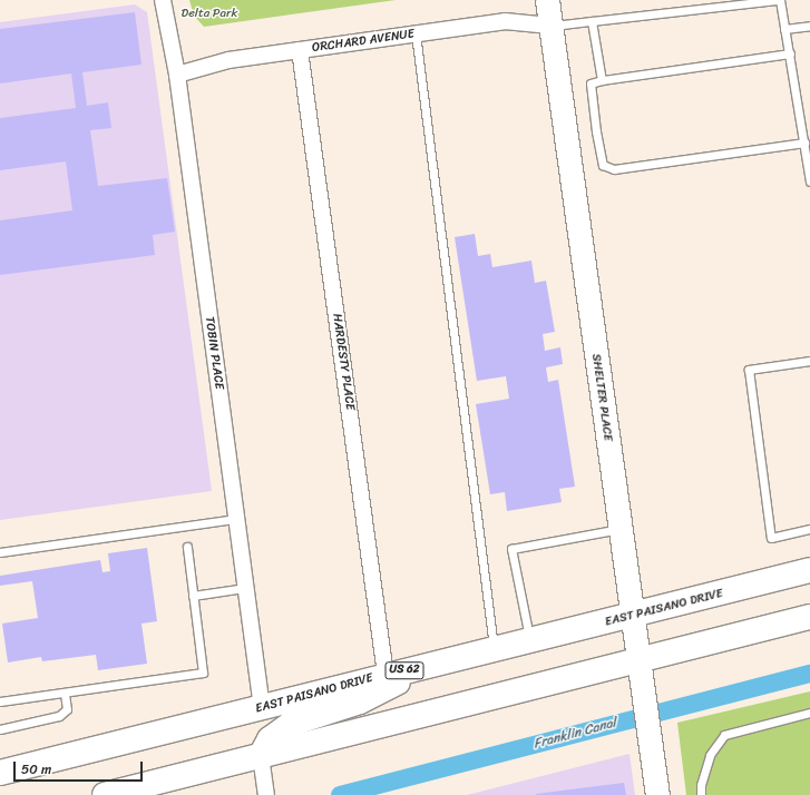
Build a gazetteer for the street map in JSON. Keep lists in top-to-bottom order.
{
  "streets": {
    "main road": ["EAST PAISANO DRIVE", "US 62"],
    "street": [
      "ORCHARD AVENUE",
      "TOBIN PLACE",
      "HARDESTY PLACE",
      "SHELTER PLACE"
    ]
  },
  "crossings": [
    ["ORCHARD AVENUE", "TOBIN PLACE"],
    ["ORCHARD AVENUE", "HARDESTY PLACE"],
    ["ORCHARD AVENUE", "SHELTER PLACE"],
    ["TOBIN PLACE", "EAST PAISANO DRIVE"],
    ["HARDESTY PLACE", "EAST PAISANO DRIVE"],
    ["SHELTER PLACE", "EAST PAISANO DRIVE"]
  ],
  "water": ["Franklin Canal"],
  "parks": ["Delta Park"],
  "scale_bar": "50 m"
}
